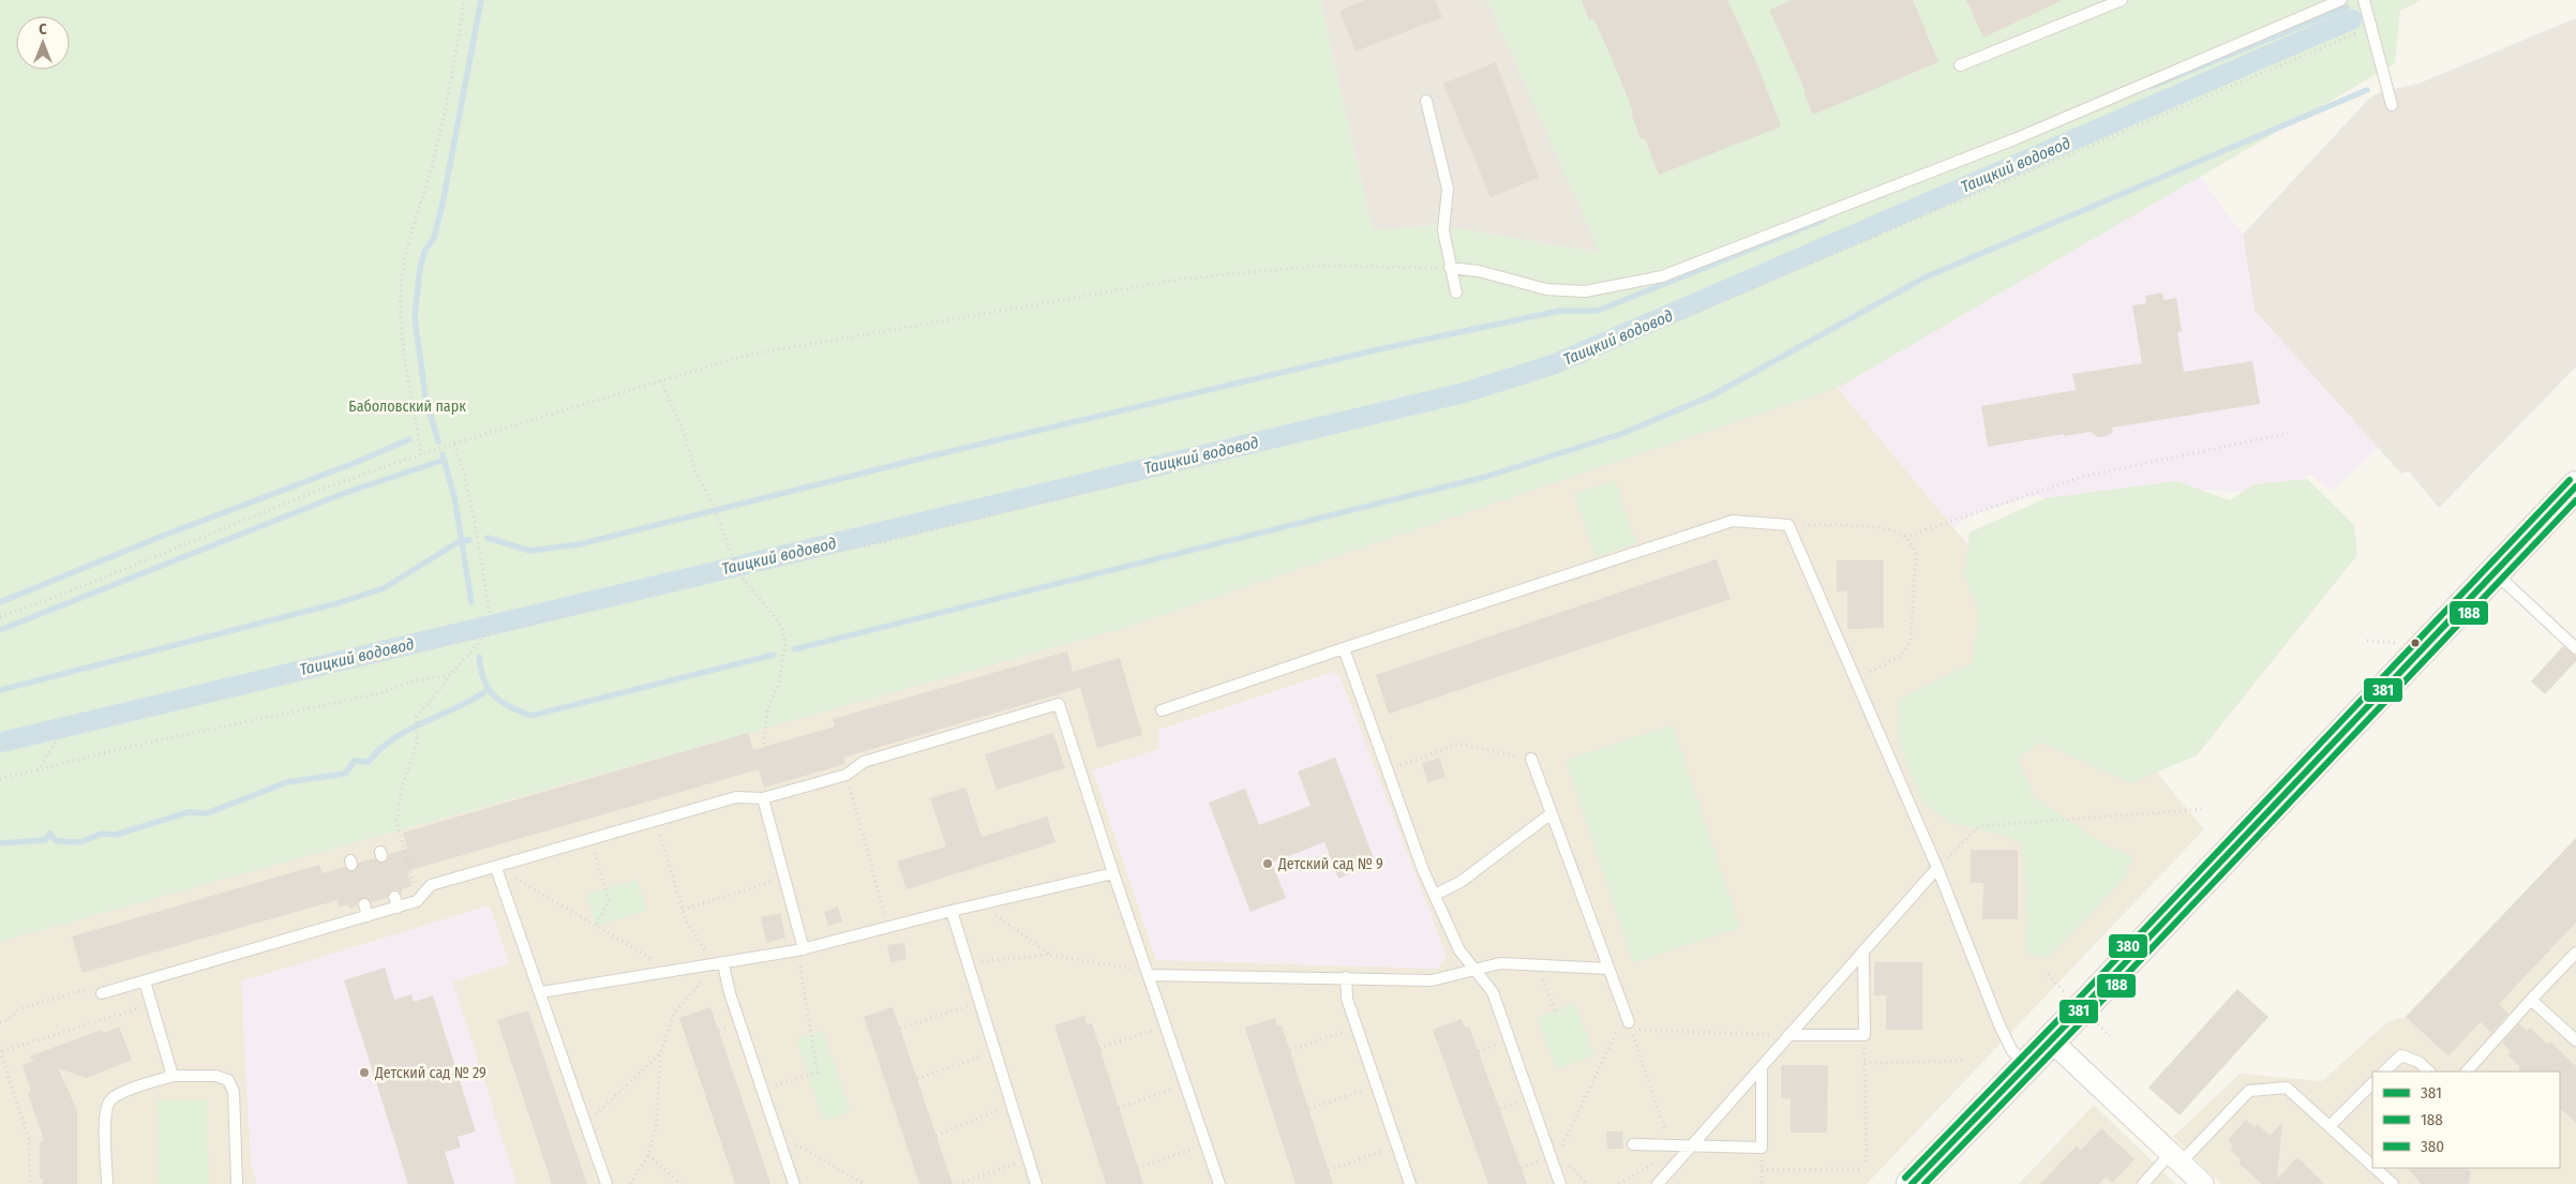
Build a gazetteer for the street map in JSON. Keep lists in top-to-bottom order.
{
  "water": ["Таицкий водовод"],
  "parks": ["Баболовский парк"],
  "places": ["Детский сад № 9", "Детский сад № 29"],
  "lines": ["transit line 380", "transit line 381", "transit line 188"],
  "legend": ["381", "188", "380"],
  "north": "top"
}
